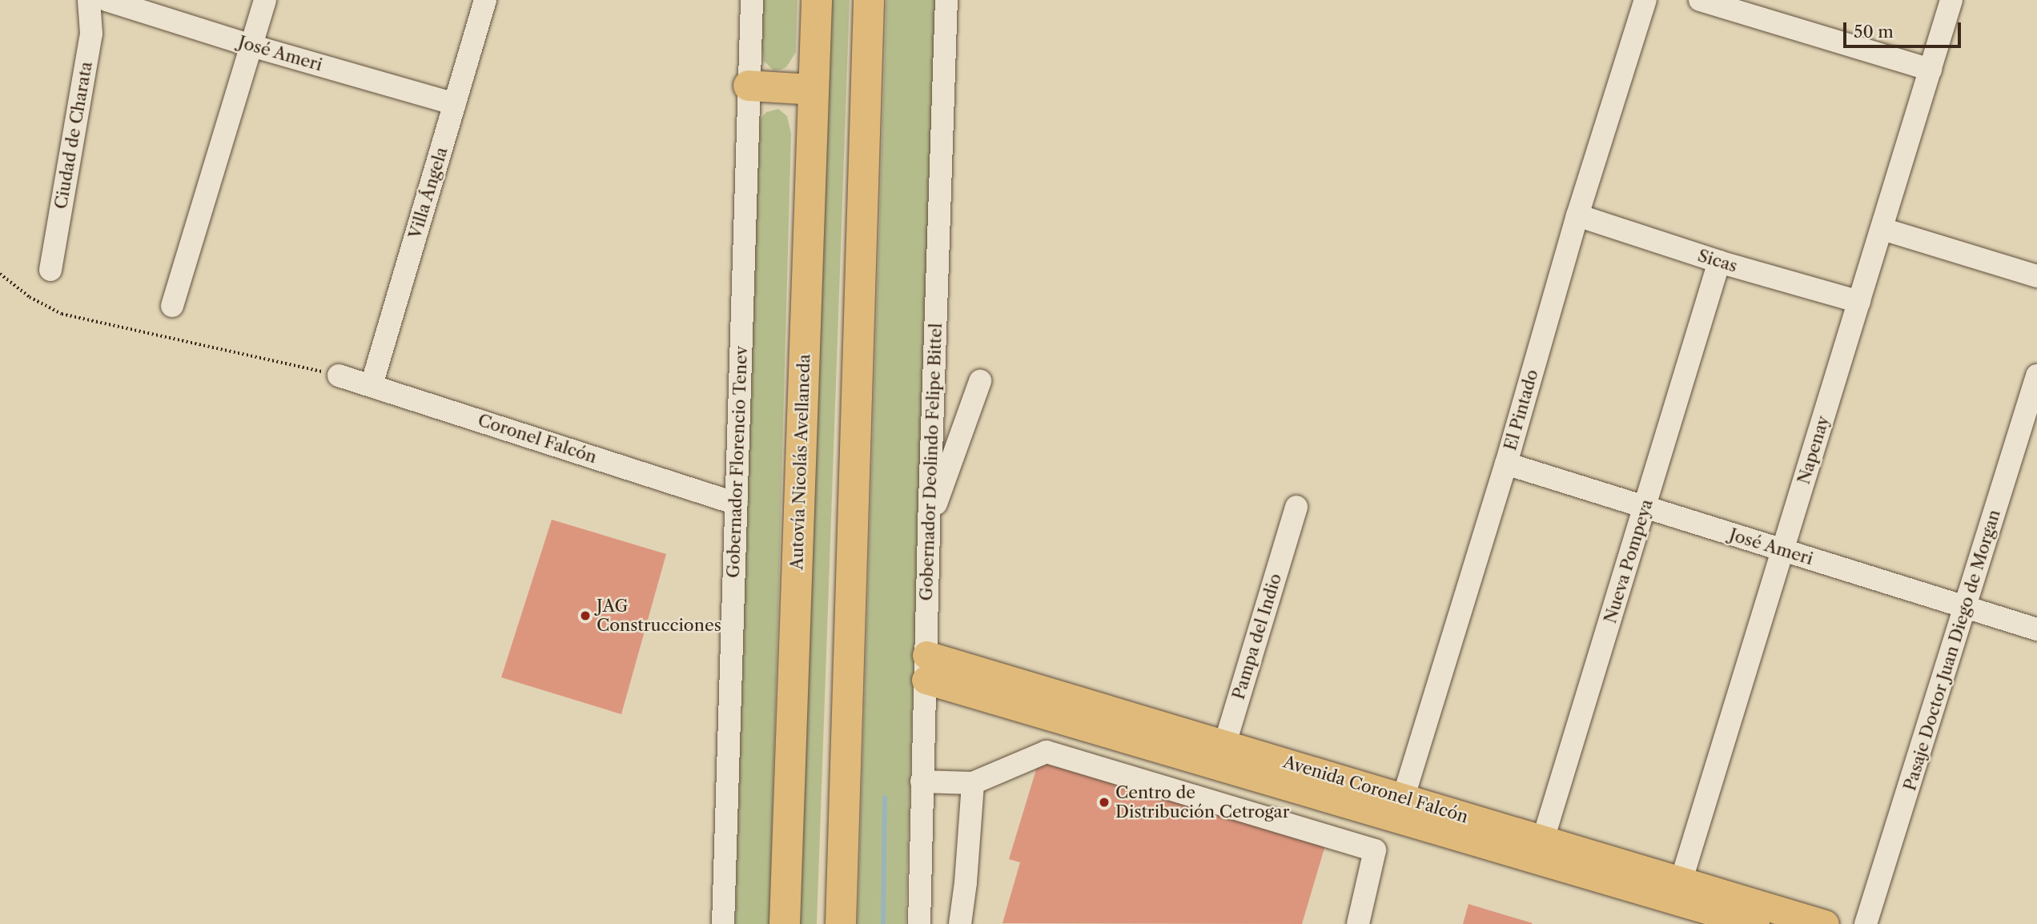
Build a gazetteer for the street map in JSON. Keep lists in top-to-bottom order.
{
  "streets": {
    "highway": ["Autovía Nicolás Avellaneda"],
    "main road": ["Avenida Coronel Falcón"],
    "street": [
      "José Ameri",
      "Ciudad de Charata",
      "Villa Ángela",
      "Sicas",
      "El Pintado",
      "Coronel Falcón",
      "Napenay",
      "Gobernador Florencio Tenev",
      "Gobernador Deolindo Felipe Bittel",
      "Nueva Pompeya",
      "Pampa del Indio",
      "Pasaje Doctor Juan Diego de Morgan"
    ]
  },
  "crossings": [
    ["José Ameri", "Villa Ángela"],
    ["José Ameri", "El Pintado"],
    ["José Ameri", "Napenay"],
    ["José Ameri", "Nueva Pompeya"],
    ["José Ameri", "Pasaje Doctor Juan Diego de Morgan"],
    ["Villa Ángela", "Coronel Falcón"],
    ["Sicas", "El Pintado"],
    ["Sicas", "Napenay"],
    ["Sicas", "Nueva Pompeya"],
    ["El Pintado", "Avenida Coronel Falcón"],
    ["Coronel Falcón", "Gobernador Florencio Tenev"],
    ["Napenay", "Avenida Coronel Falcón"],
    ["Gobernador Deolindo Felipe Bittel", "Avenida Coronel Falcón"],
    ["Nueva Pompeya", "Avenida Coronel Falcón"],
    ["Pampa del Indio", "Avenida Coronel Falcón"]
  ],
  "places": ["JAG Construcciones", "Centro de Distribución Cetrogar"],
  "scale_bar": "50 m"
}
